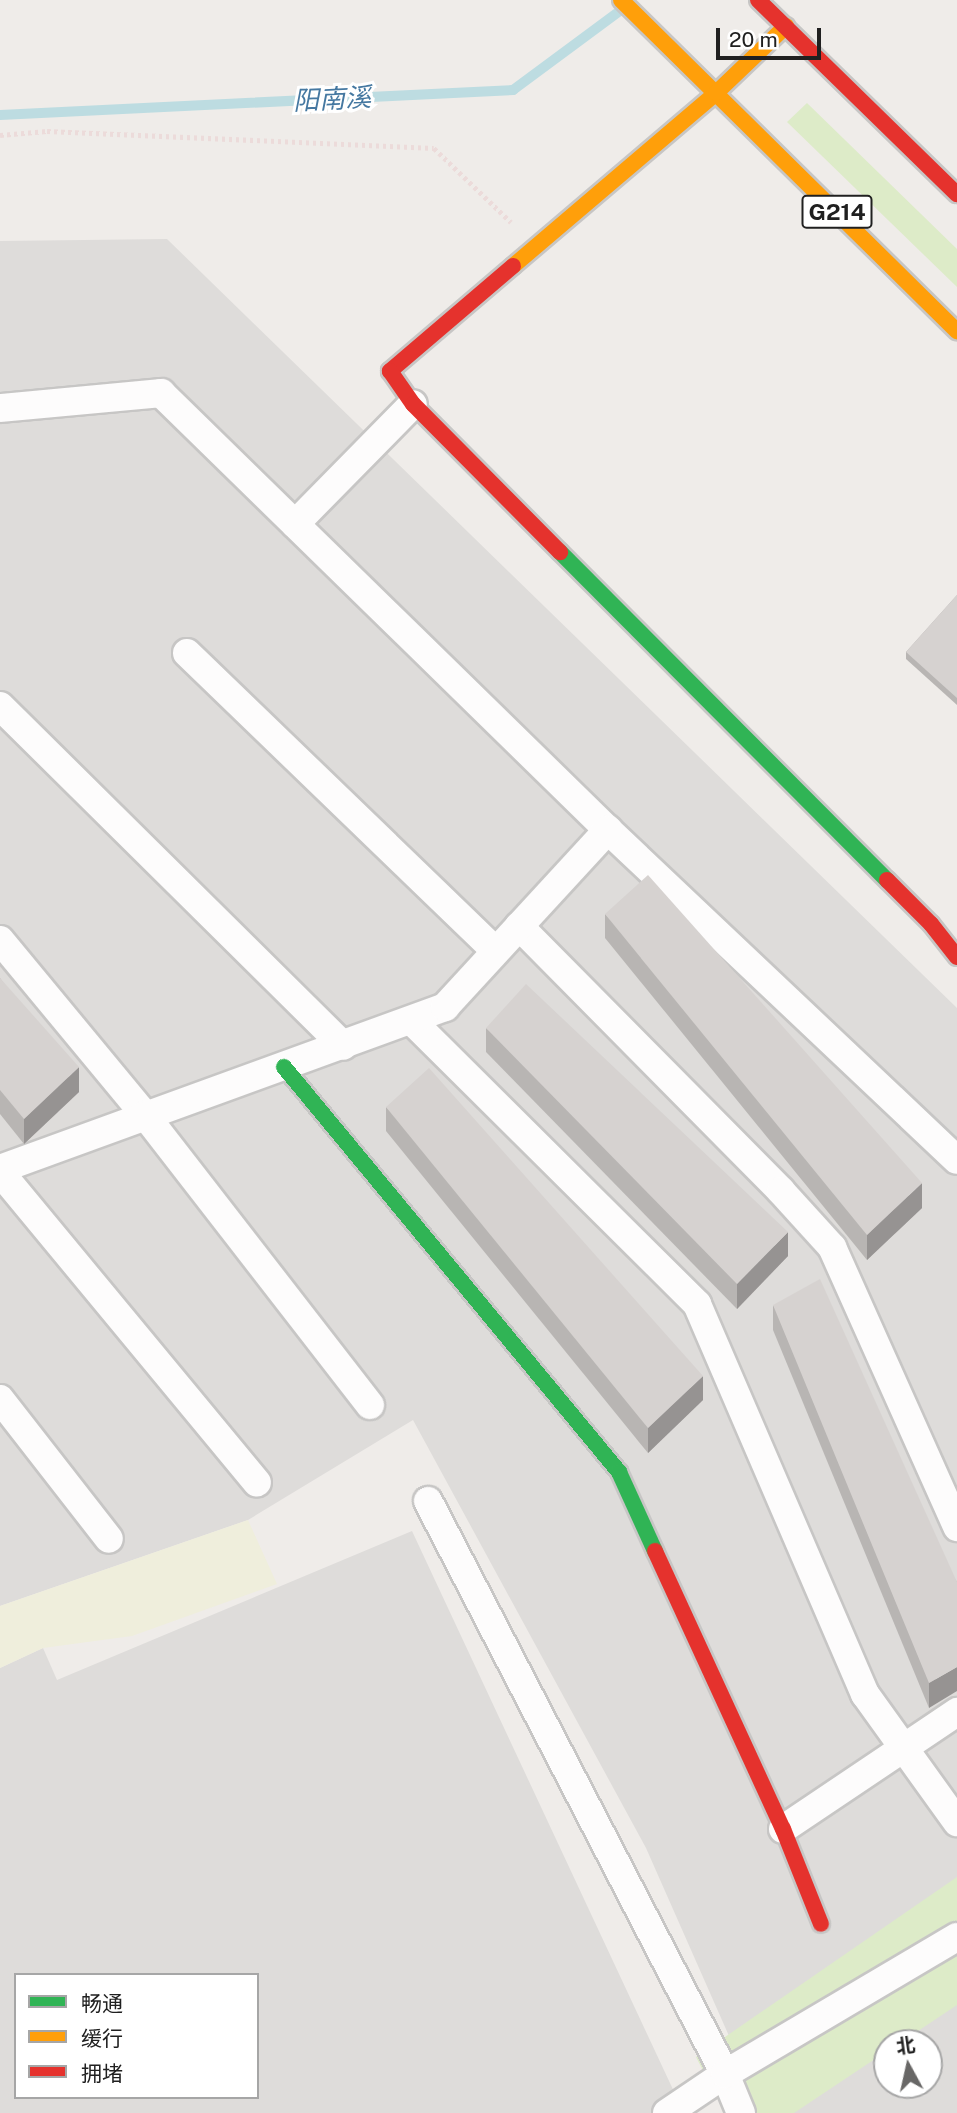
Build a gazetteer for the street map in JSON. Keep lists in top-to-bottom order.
{
  "streets": {
    "main road": ["G214"]
  },
  "water": ["阳南溪"],
  "legend": ["畅通", "缓行", "拥堵"],
  "scale_bar": "20 m",
  "north": "top"
}
